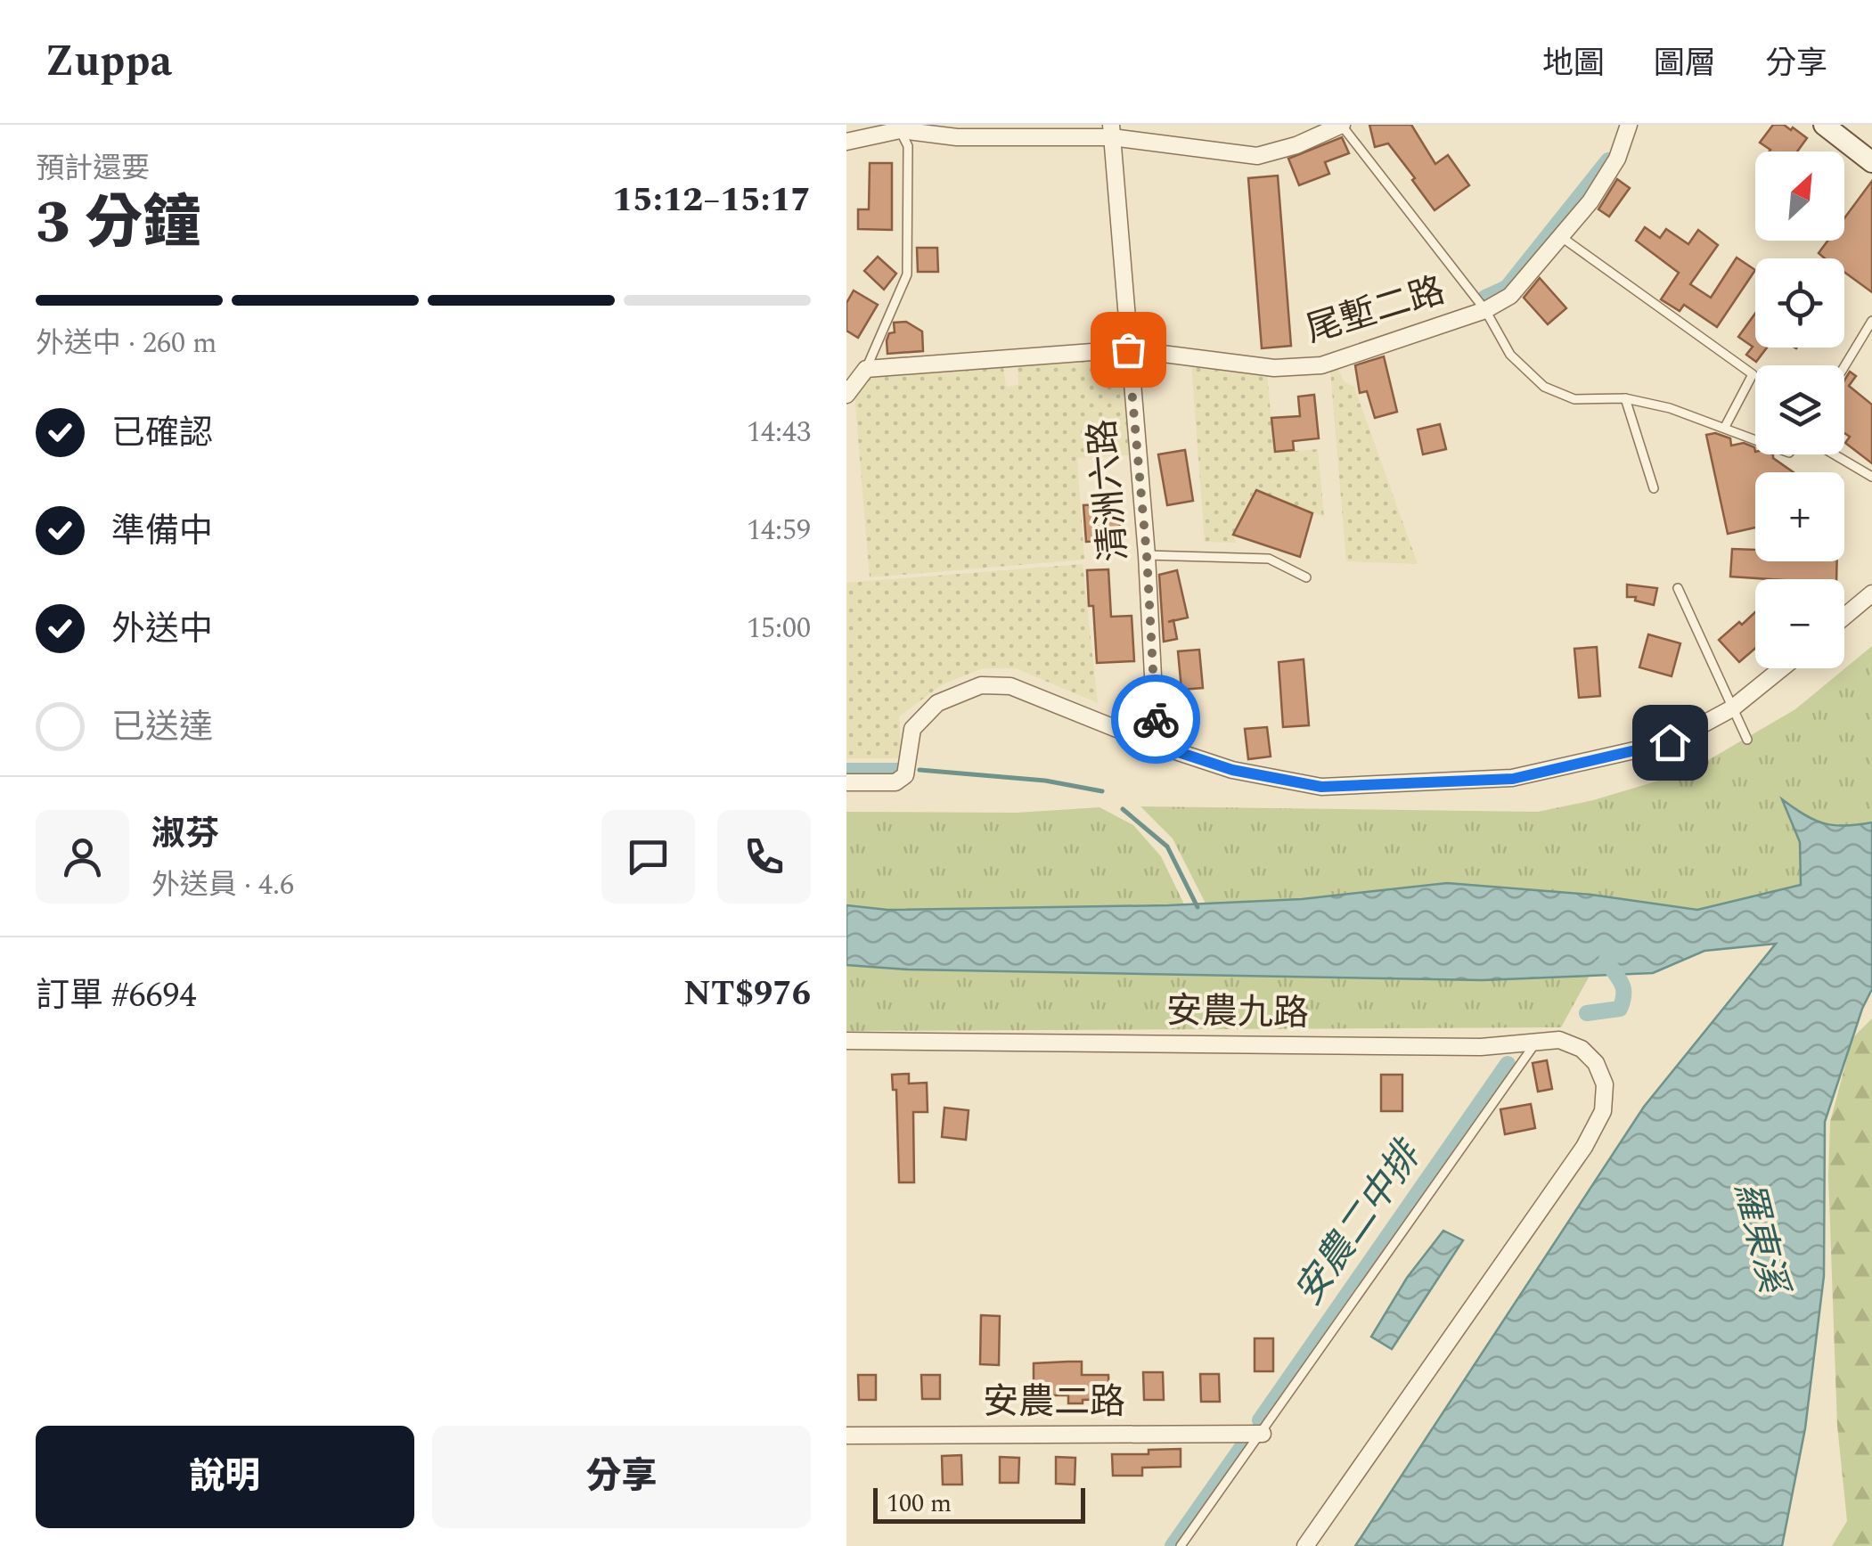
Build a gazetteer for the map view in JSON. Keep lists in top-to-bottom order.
{
  "streets": {
    "street": [
      "尾塹二路",
      "清洲六路",
      "安農九路",
      "安農二路"
    ]
  },
  "crossings": [
    ["尾塹二路", "清洲六路"]
  ],
  "water": ["安農二中排", "羅東溪"],
  "scale_bar": "100 m",
  "north": "top right",
  "page": {
    "header": "Zuppa",
    "nav": ["地圖", "圖層", "分享"],
    "heading": ["3 分鐘", "預計還要", "15:12–15:17"],
    "panel": [
      "淑芬",
      "外送員 · 4.6",
      "訂單 #6694",
      "NT$976"
    ],
    "map_buttons": ["+", "−"],
    "bar": "外送中 · 260 m",
    "list": [
      ["已確認", "14:43"],
      ["準備中", "14:59"],
      ["外送中", "15:00"],
      "已送達"
    ],
    "buttons": ["說明", "分享"],
    "scale": "100 m"
  }
}
